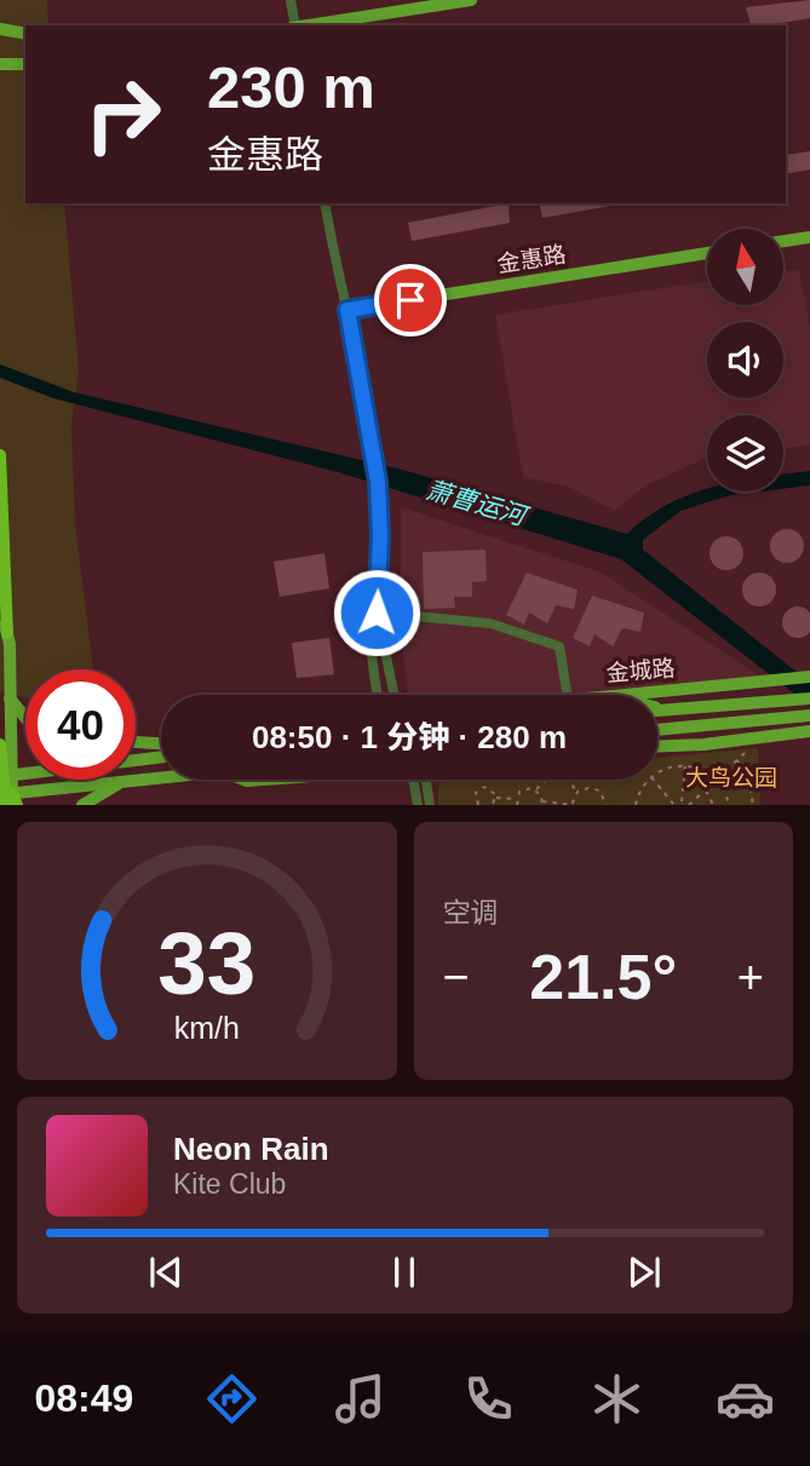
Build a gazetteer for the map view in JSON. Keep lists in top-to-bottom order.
{
  "streets": {
    "main road": ["金惠路", "金城路"]
  },
  "water": ["萧曹运河"],
  "parks": ["大鸟公园"],
  "north": "top",
  "page": {
    "turn": ["230 m", "金惠路"],
    "limit": "40",
    "trip": "08:50 · 1 分钟 · 280 m",
    "tile": "空调",
    "heat": ["−", "21.5°", "+"],
    "song": ["Neon Rain", "Kite Club"],
    "tabs": "08:49",
    "gauge": ["33", "km/h"]
  }
}
